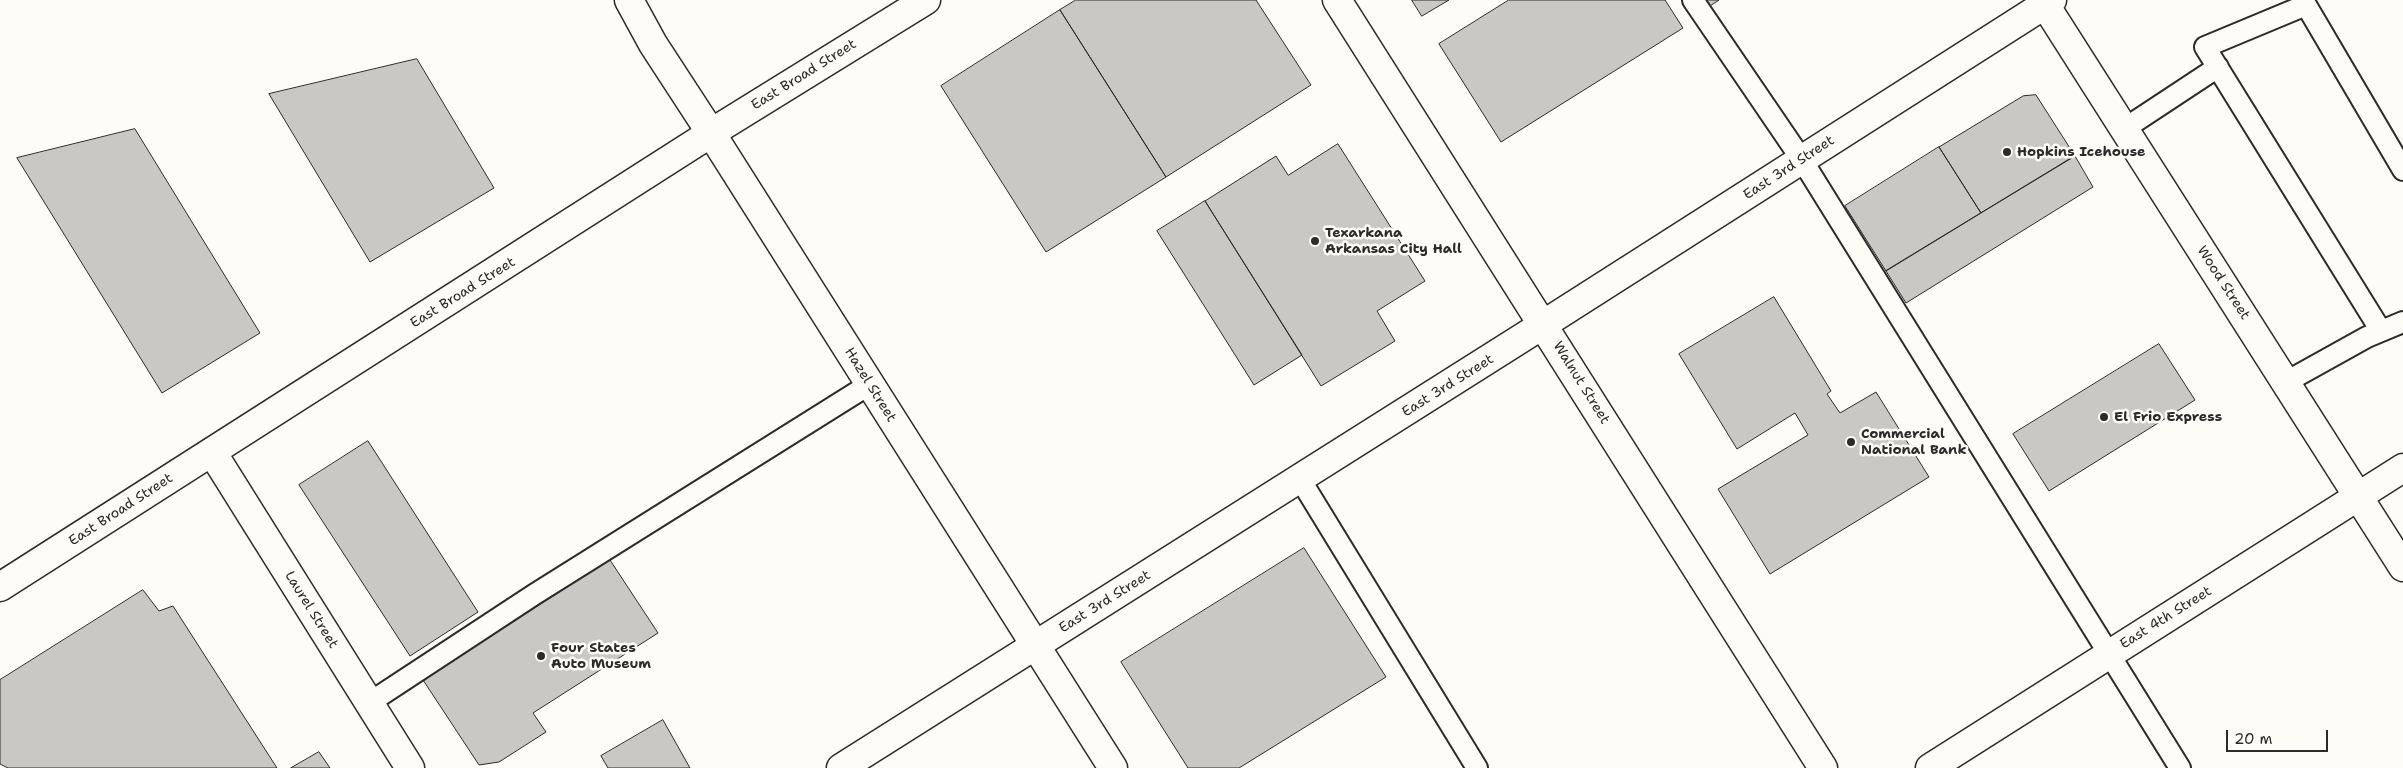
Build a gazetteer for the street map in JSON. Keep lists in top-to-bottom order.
{
  "streets": {
    "street": [
      "East Broad Street",
      "East 3rd Street",
      "Wood Street",
      "Walnut Street",
      "Hazel Street",
      "Laurel Street",
      "East 4th Street"
    ]
  },
  "crossings": [
    ["East Broad Street", "Hazel Street"],
    ["East Broad Street", "Laurel Street"],
    ["East 3rd Street", "Wood Street"],
    ["East 3rd Street", "Walnut Street"],
    ["East 3rd Street", "Hazel Street"],
    ["Wood Street", "East 4th Street"]
  ],
  "places": [
    "Hopkins Icehouse",
    "Texarkana Arkansas City Hall",
    "El Frio Express",
    "Commercial National Bank",
    "Four States Auto Museum"
  ],
  "scale_bar": "20 m"
}
